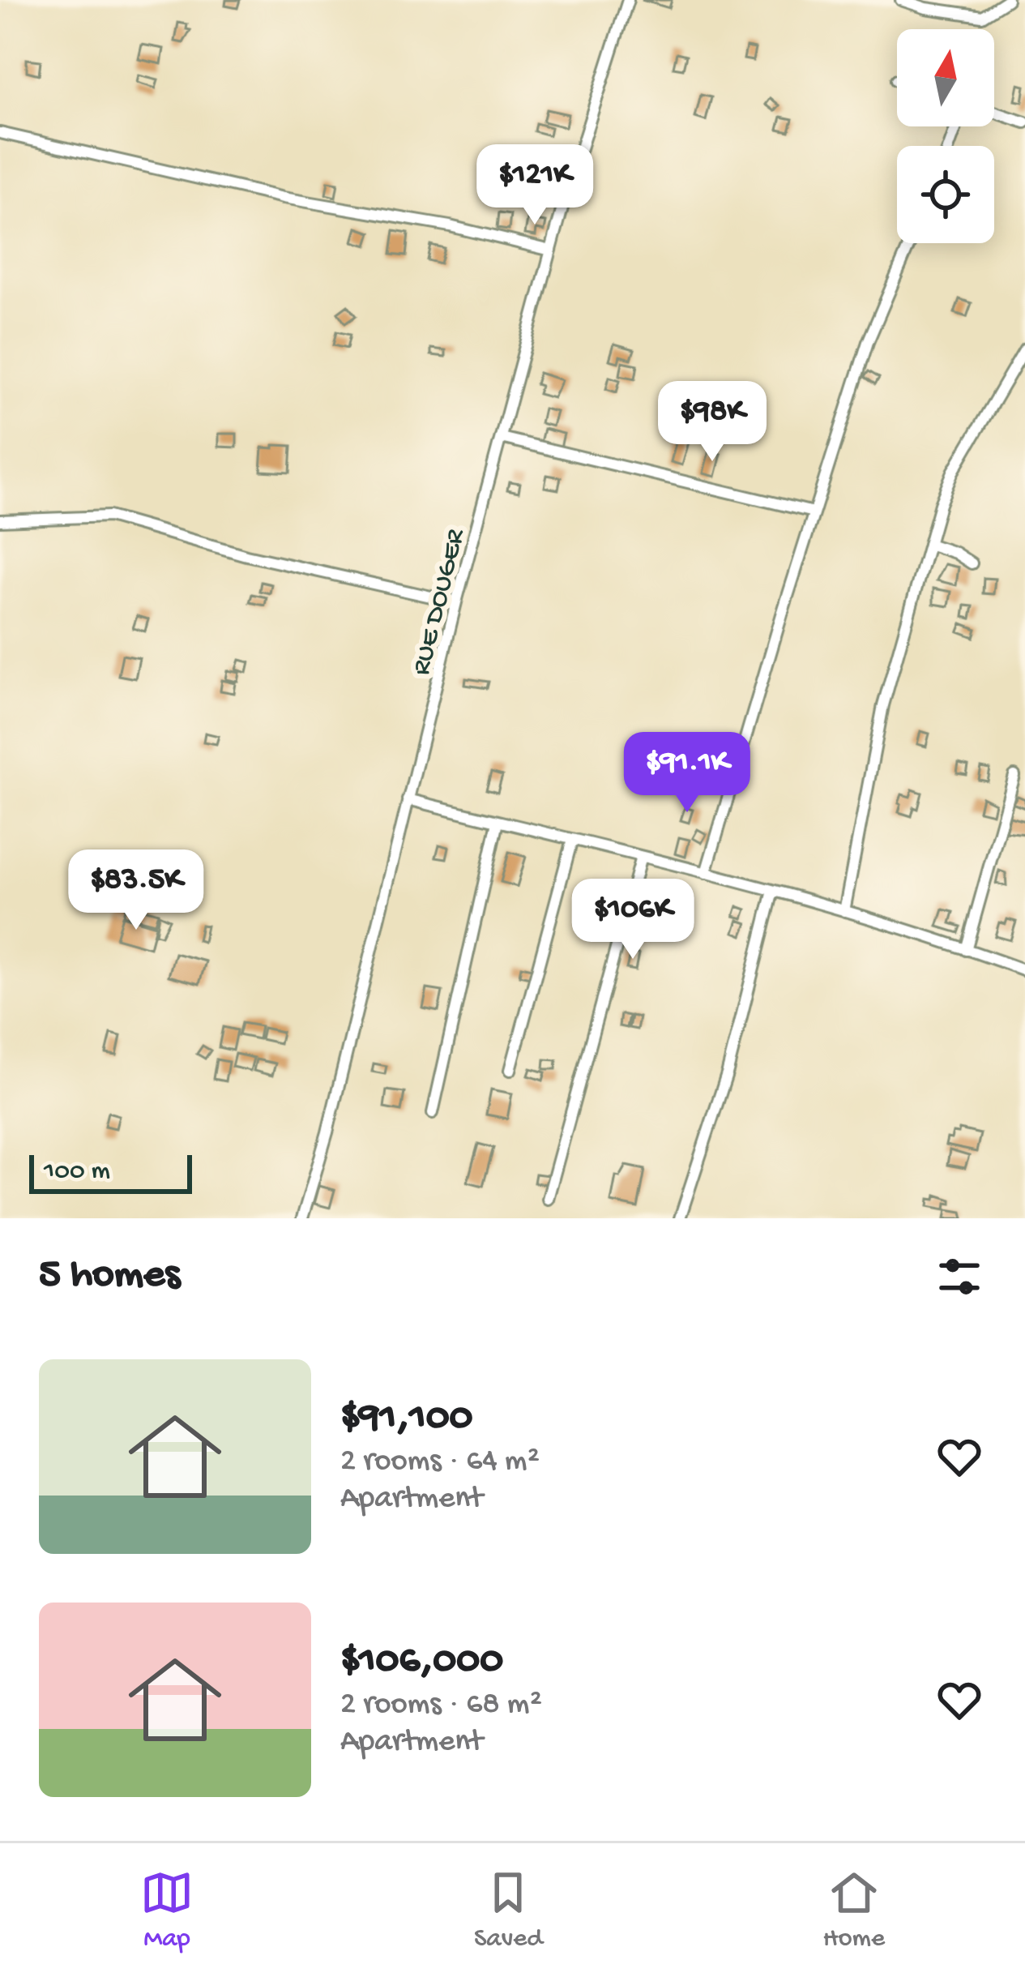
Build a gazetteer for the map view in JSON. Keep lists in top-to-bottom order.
{
  "streets": {
    "street": ["RUE DOUGER"]
  },
  "scale_bar": "100 m",
  "north": "top",
  "page": {
    "price": [
      "$121K",
      "$98K",
      "$91.1K",
      "$83.5K",
      "$106K"
    ],
    "scale": "100 m",
    "heading": "5 homes",
    "list": [
      {
        "name": "$91,100",
        "note": "2 rooms · 64 m² · Apartment"
      },
      {
        "name": "$106,000",
        "note": "2 rooms · 68 m² · Apartment"
      }
    ],
    "tabs": ["Map", "Saved", "Home"]
  }
}
